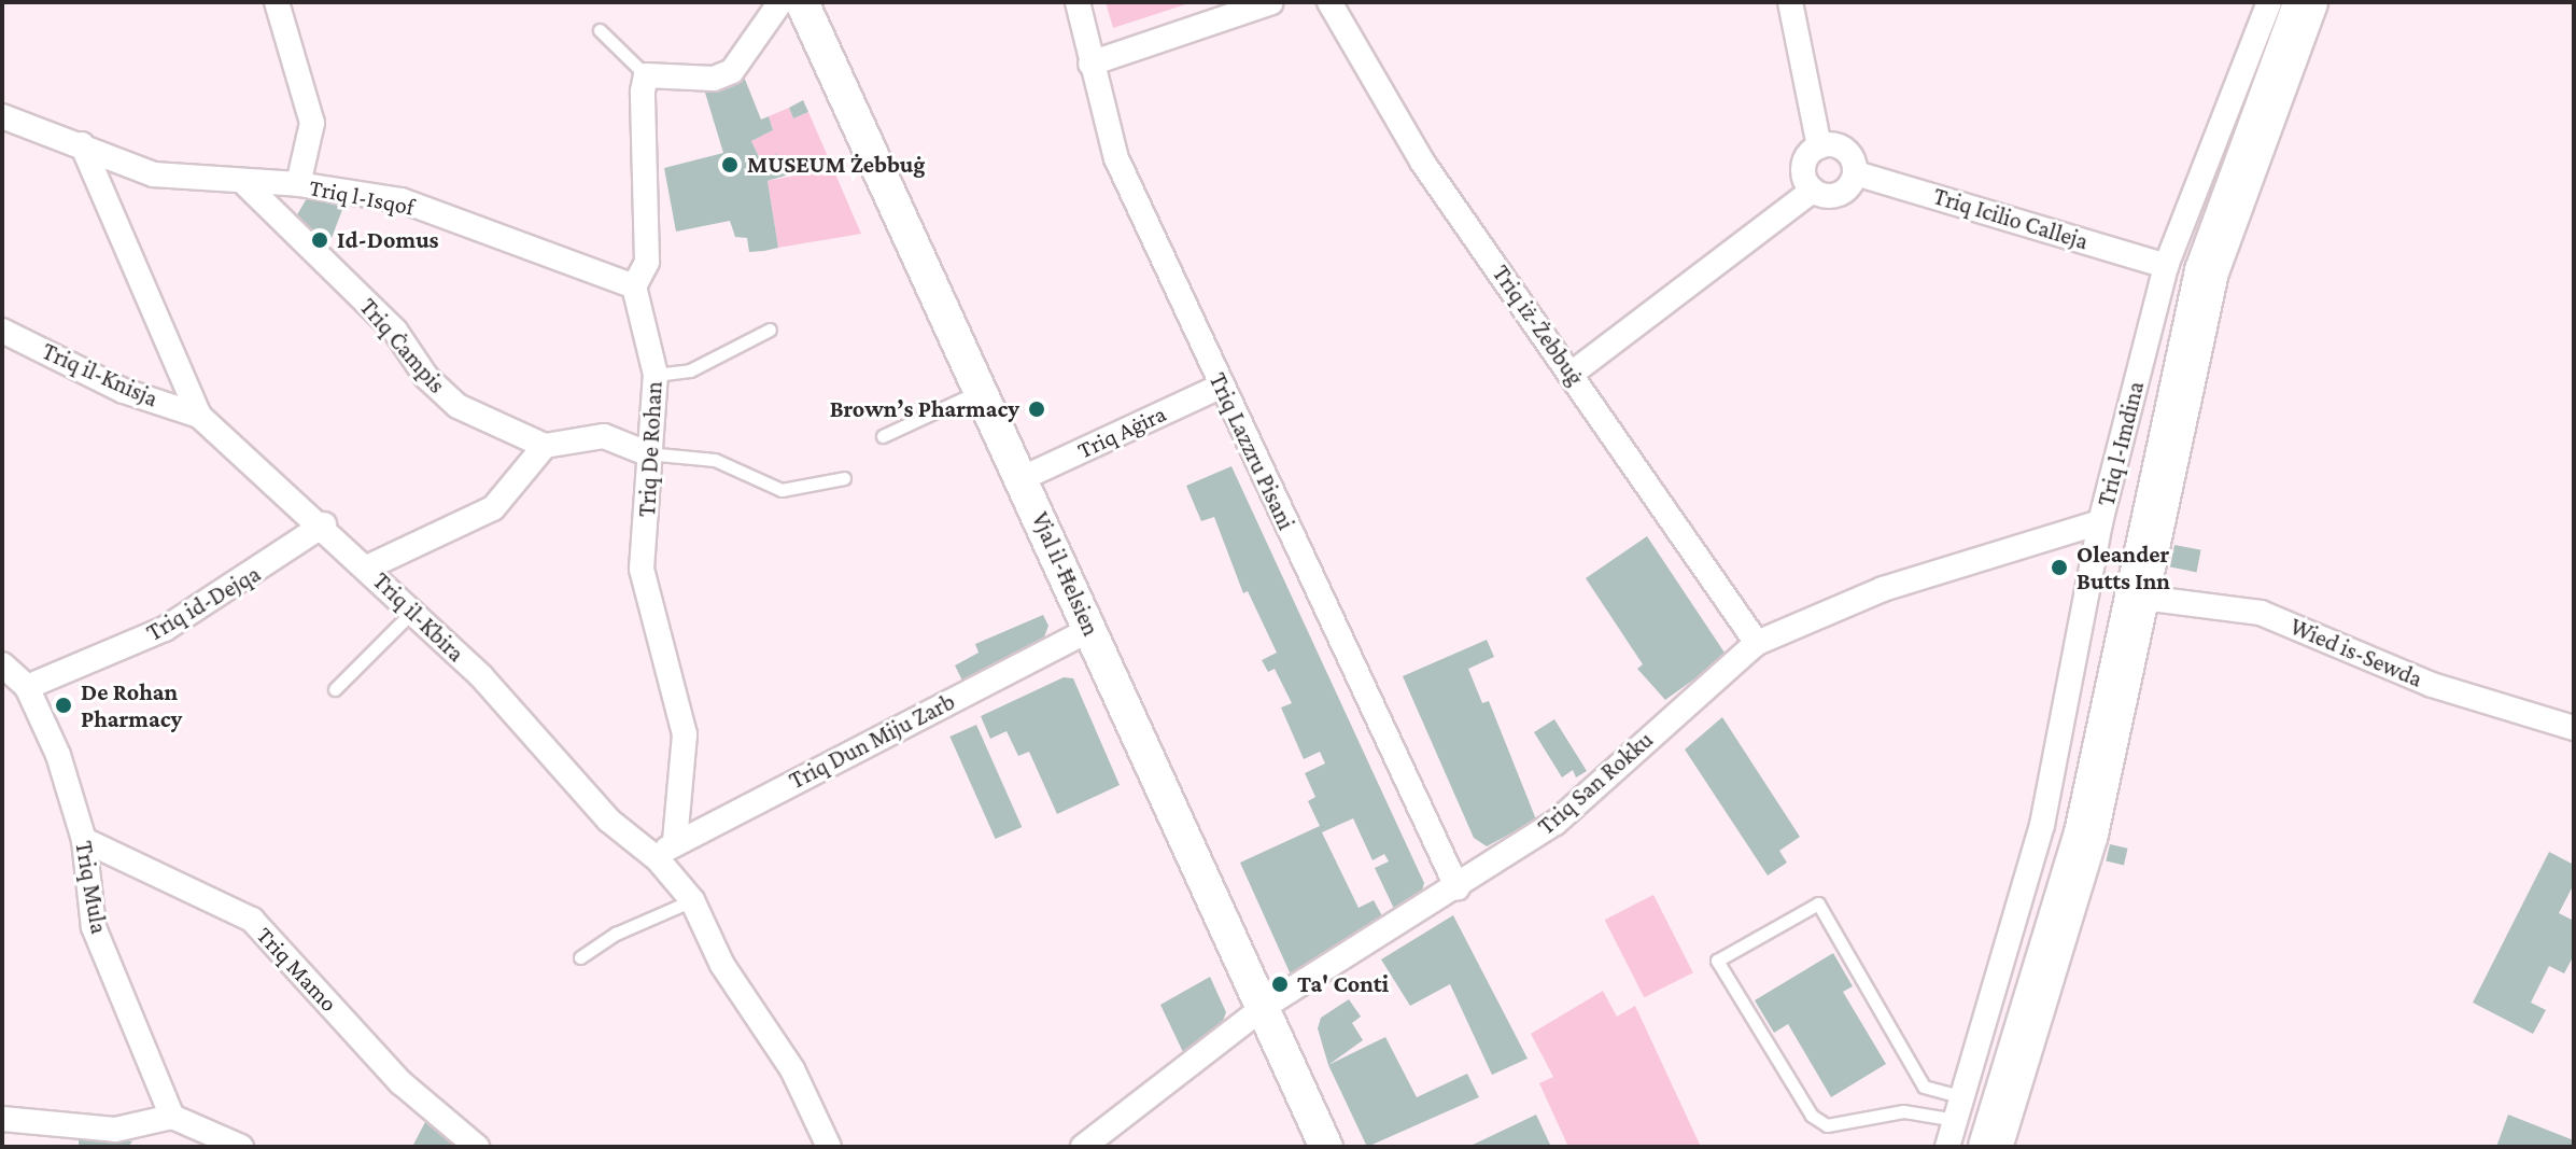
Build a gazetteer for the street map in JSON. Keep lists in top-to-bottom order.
{
  "streets": {
    "highway": ["Triq l-Imdina"],
    "street": [
      "Triq l-Isqof",
      "Triq Icilio Calleja",
      "Triq iż-Żebbuġ",
      "Triq Ċampis",
      "Triq il-Knisja",
      "Triq Aġira",
      "Triq De Rohan",
      "Triq Lazzru Pisani",
      "Vjal il-Ħelsien",
      "Triq id-Dejqa",
      "Triq il-Kbira",
      "Wied is-Sewda",
      "Triq Dun Miju Zarb",
      "Triq San Rokku",
      "Triq Mula",
      "Triq Mamo"
    ]
  },
  "crossings": [
    ["Triq l-Isqof", "Triq Ċampis"],
    ["Triq l-Isqof", "Triq De Rohan"],
    ["Triq l-Isqof", "Triq il-Kbira"],
    ["Triq Icilio Calleja", "Triq l-Imdina"],
    ["Triq iż-Żebbuġ", "Triq San Rokku"],
    ["Triq il-Knisja", "Triq il-Kbira"],
    ["Triq Aġira", "Triq Lazzru Pisani"],
    ["Triq Aġira", "Vjal il-Ħelsien"],
    ["Triq l-Imdina", "Wied is-Sewda"],
    ["Triq l-Imdina", "Triq San Rokku"],
    ["Triq De Rohan", "Triq il-Kbira"],
    ["Triq De Rohan", "Triq Dun Miju Zarb"],
    ["Triq Lazzru Pisani", "Triq San Rokku"],
    ["Vjal il-Ħelsien", "Triq Dun Miju Zarb"],
    ["Vjal il-Ħelsien", "Triq San Rokku"],
    ["Triq id-Dejqa", "Triq il-Kbira"],
    ["Triq id-Dejqa", "Triq Mula"],
    ["Triq il-Kbira", "Triq Dun Miju Zarb"],
    ["Triq Mula", "Triq Mamo"]
  ],
  "places": [
    "MUSEUM Żebbuġ",
    "Id-Domus",
    "Brown’s Pharmacy",
    "Oleander Butts Inn",
    "De Rohan Pharmacy",
    "Ta' Conti"
  ]
}
